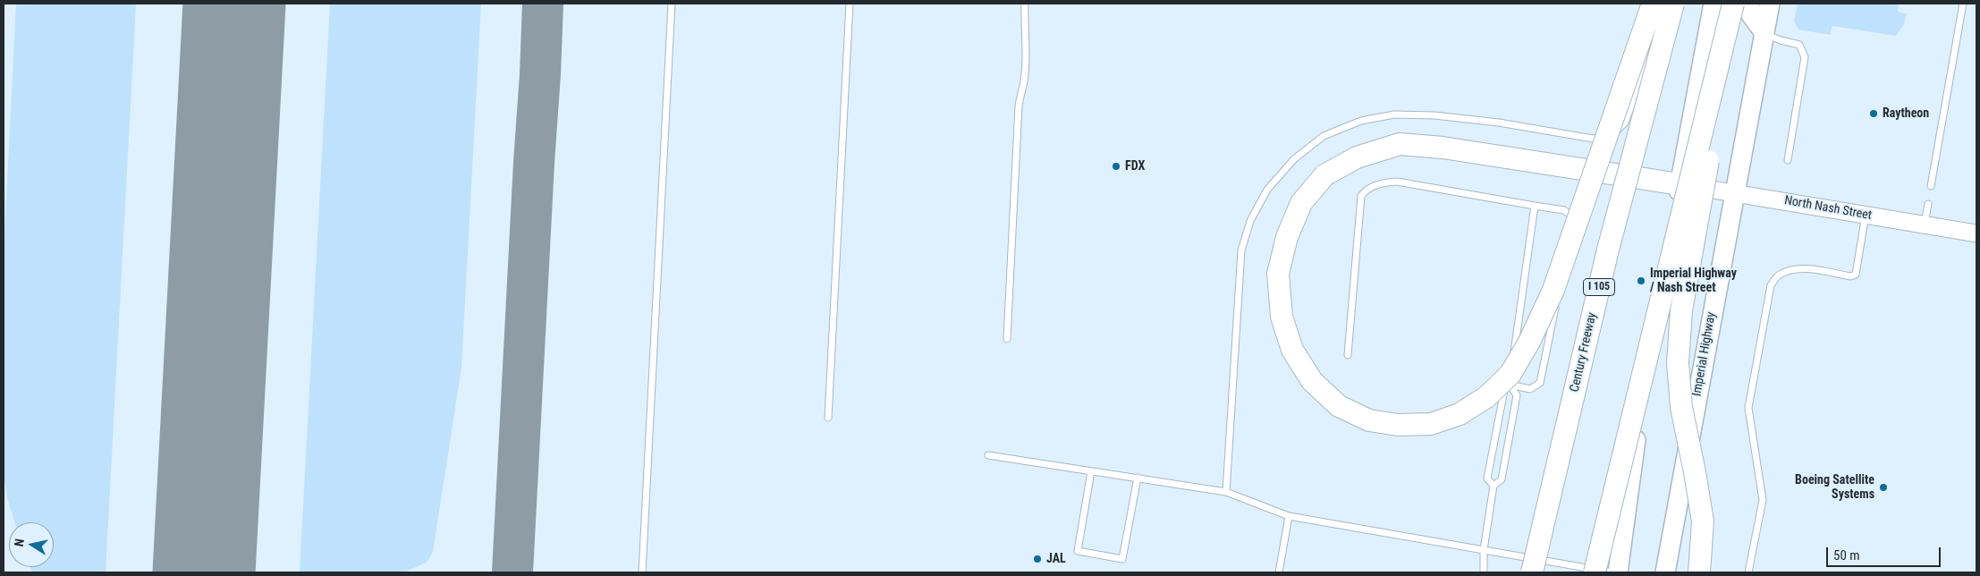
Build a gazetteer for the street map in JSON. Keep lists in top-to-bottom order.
{
  "streets": {
    "highway": ["I 105", "Century Freeway"],
    "main road": ["Imperial Highway"],
    "street": ["North Nash Street"]
  },
  "crossings": [
    ["North Nash Street", "Imperial Highway"]
  ],
  "places": [
    "Raytheon",
    "FDX",
    "Imperial Highway / Nash Street",
    "Boeing Satellite Systems",
    "JAL"
  ],
  "scale_bar": "50 m",
  "north": "left"
}
